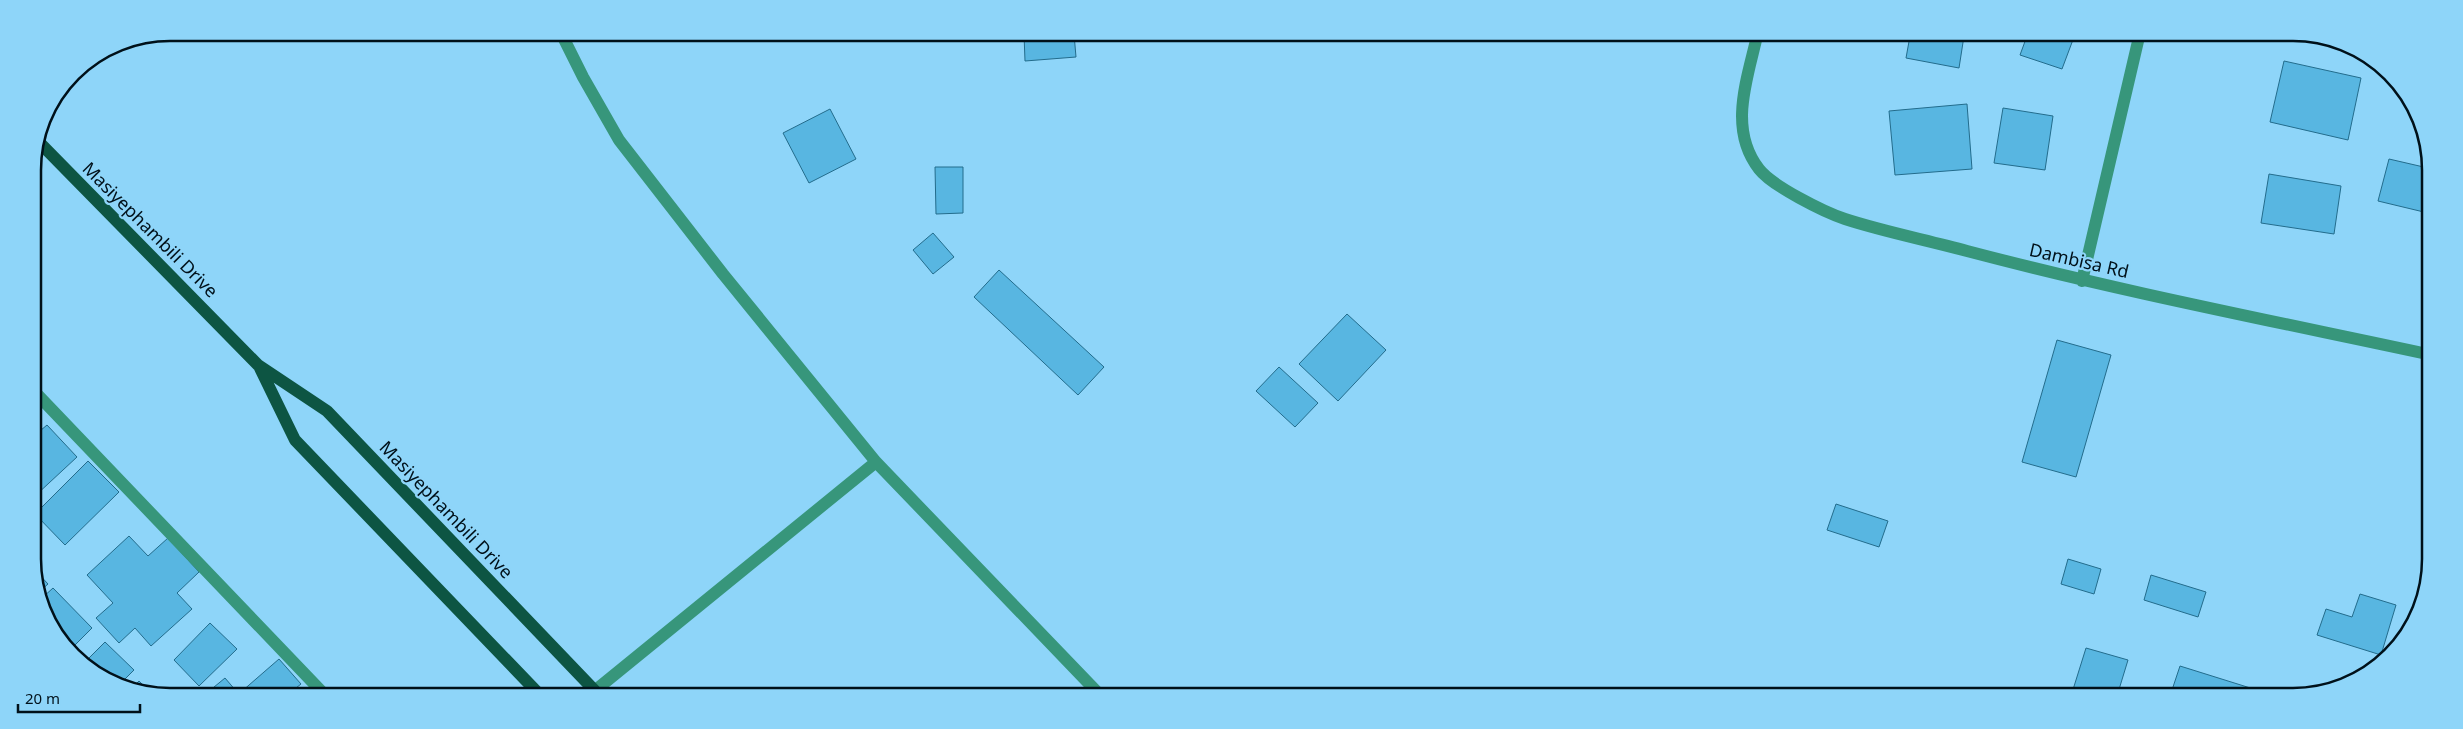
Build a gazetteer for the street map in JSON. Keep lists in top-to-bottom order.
{
  "streets": {
    "main road": ["Masiyephambili Drive"],
    "street": ["Dambisa Rd"]
  },
  "scale_bar": "20 m"
}
